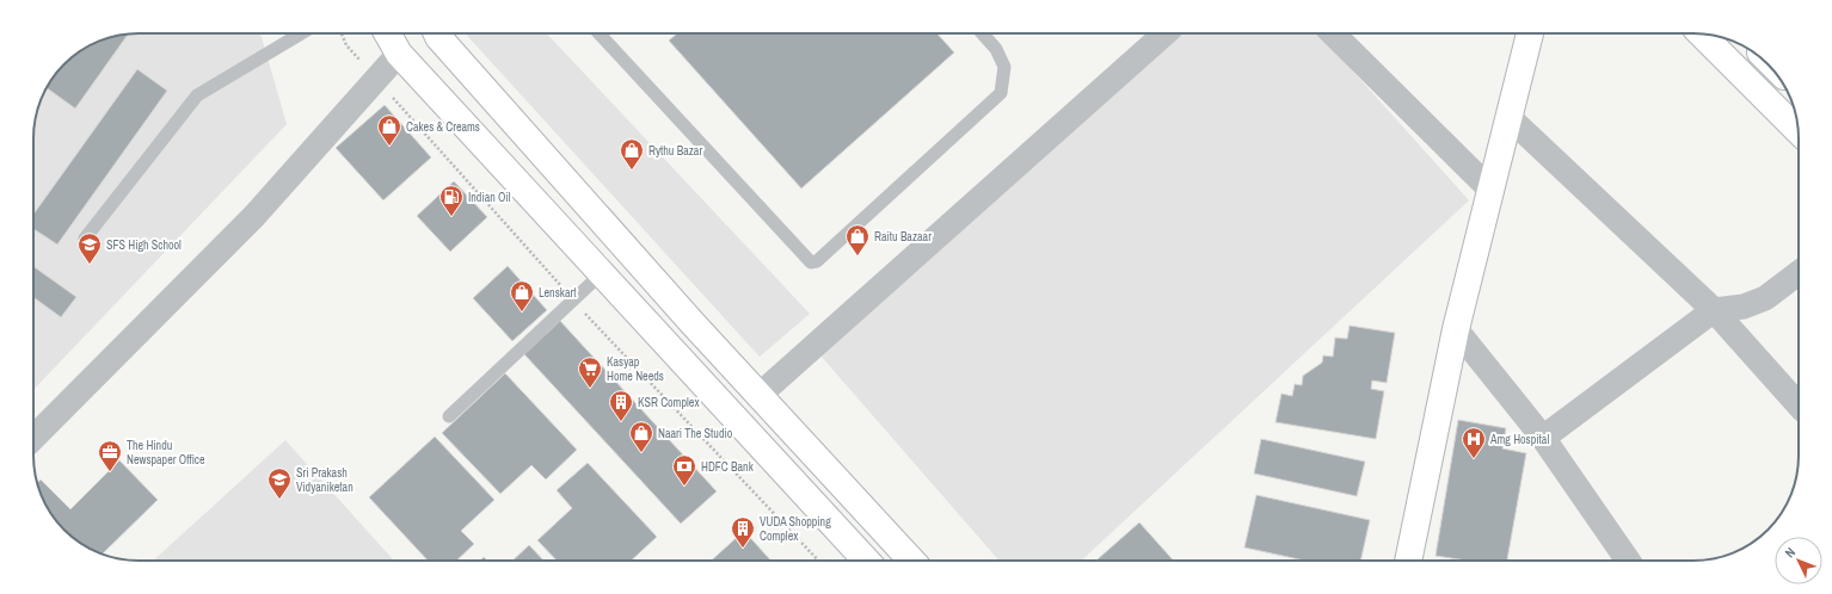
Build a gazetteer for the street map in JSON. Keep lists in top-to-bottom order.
{
  "places": {
    "shop": [
      "Cakes & Creams",
      "Rythu Bazar",
      "Raitu Bazaar",
      "Lenskart",
      "Naari The Studio"
    ],
    "fuel station": ["Indian Oil"],
    "school or university": ["SFS High School", "Sri Prakash Vidyaniketan"],
    "supermarket": ["Kasyap Home Needs"],
    "building": ["KSR Complex", "VUDA Shopping Complex"],
    "hospital": ["Amg Hospital"],
    "office": ["The Hindu Newspaper Office"],
    "bank": ["HDFC Bank"]
  },
  "north": "top left"
}
